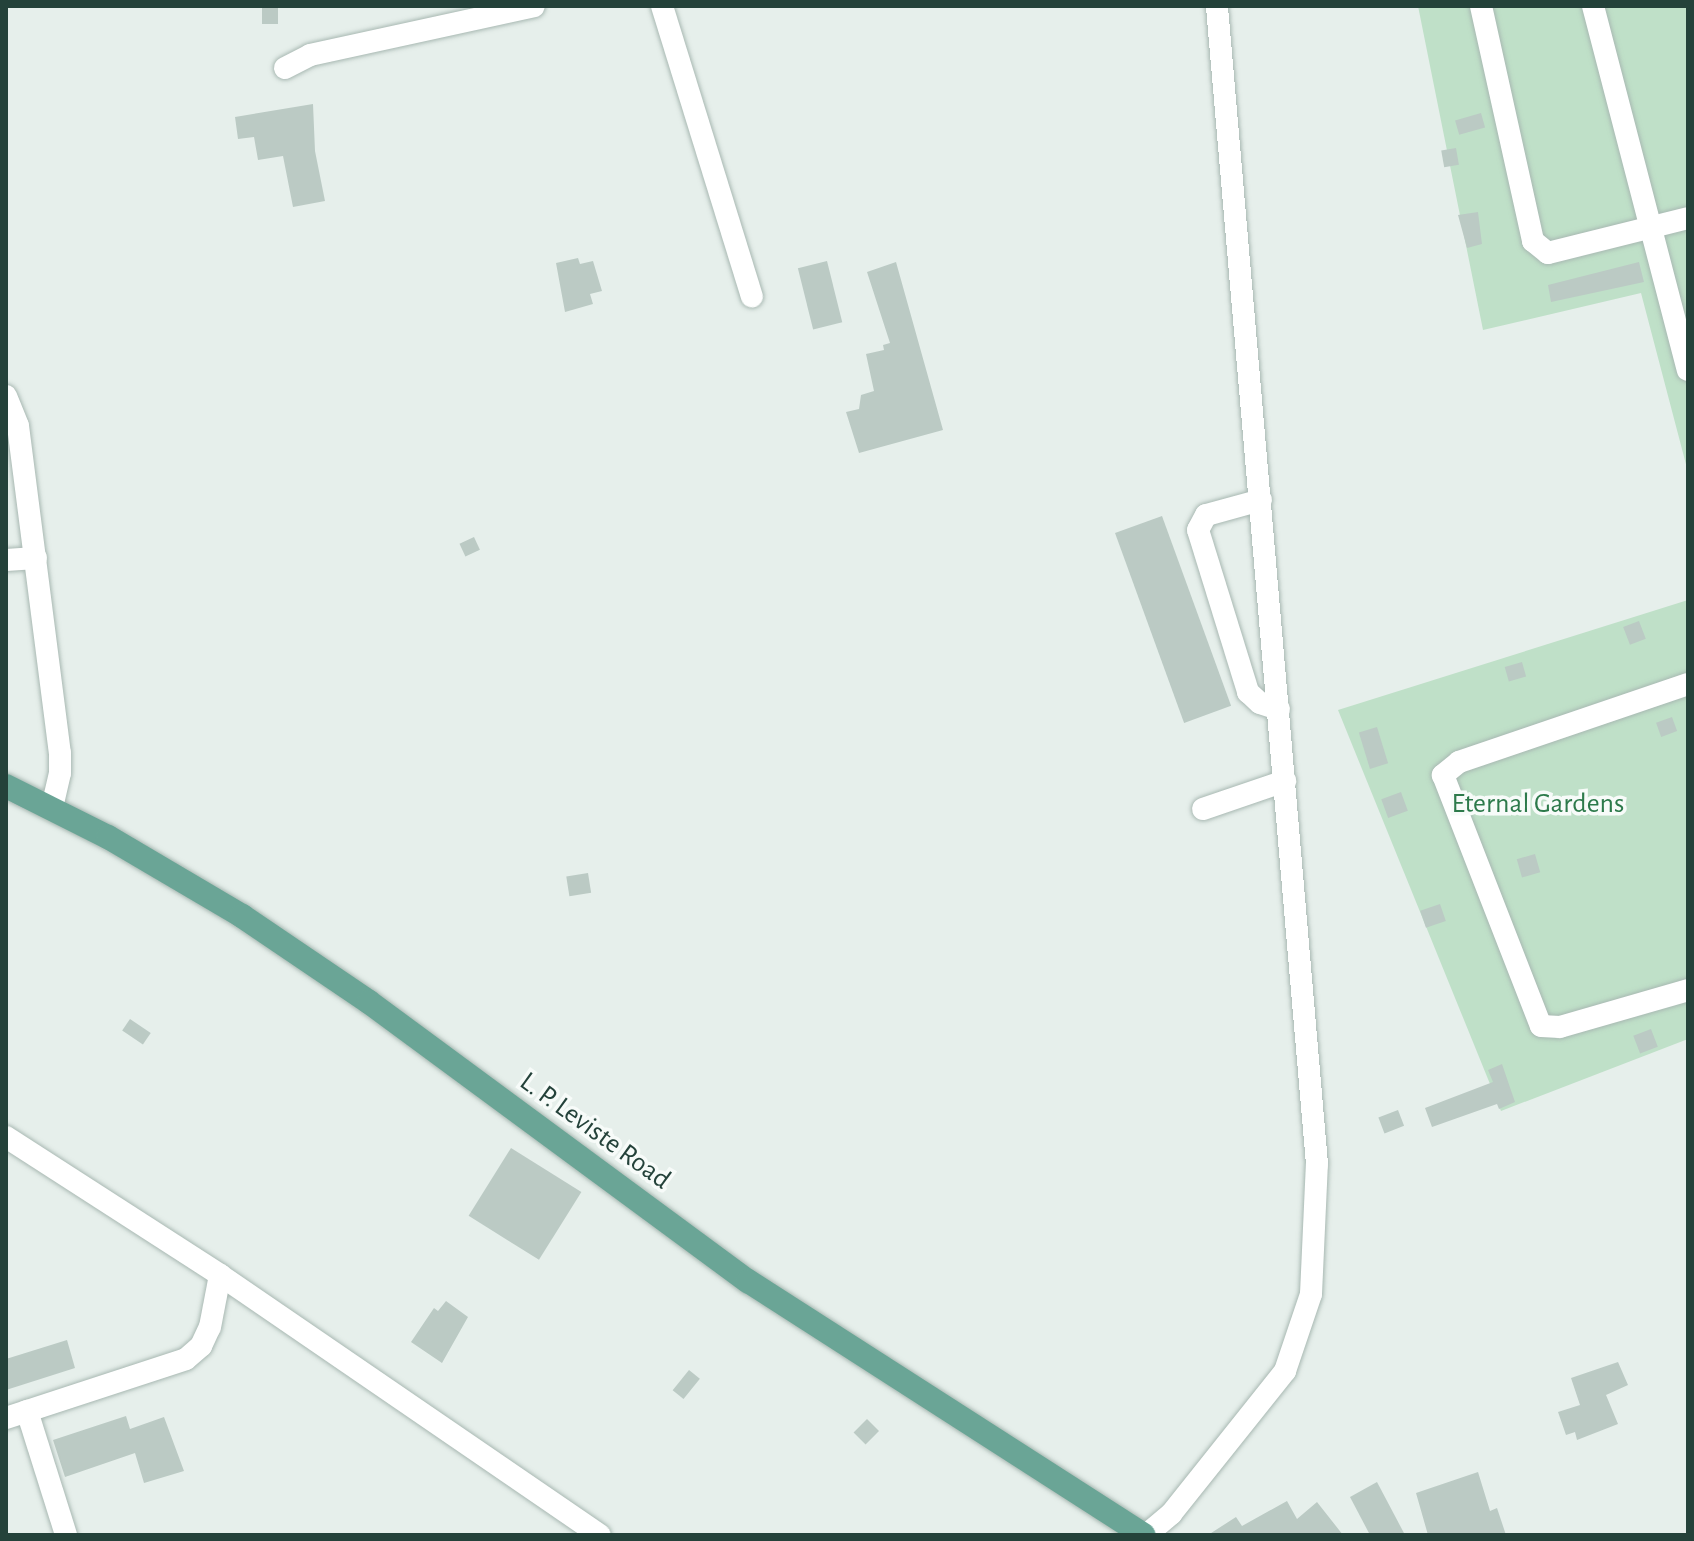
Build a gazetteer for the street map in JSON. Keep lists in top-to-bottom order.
{
  "streets": {
    "main road": ["L. P. Leviste Road"]
  },
  "parks": ["Eternal Gardens"]
}
